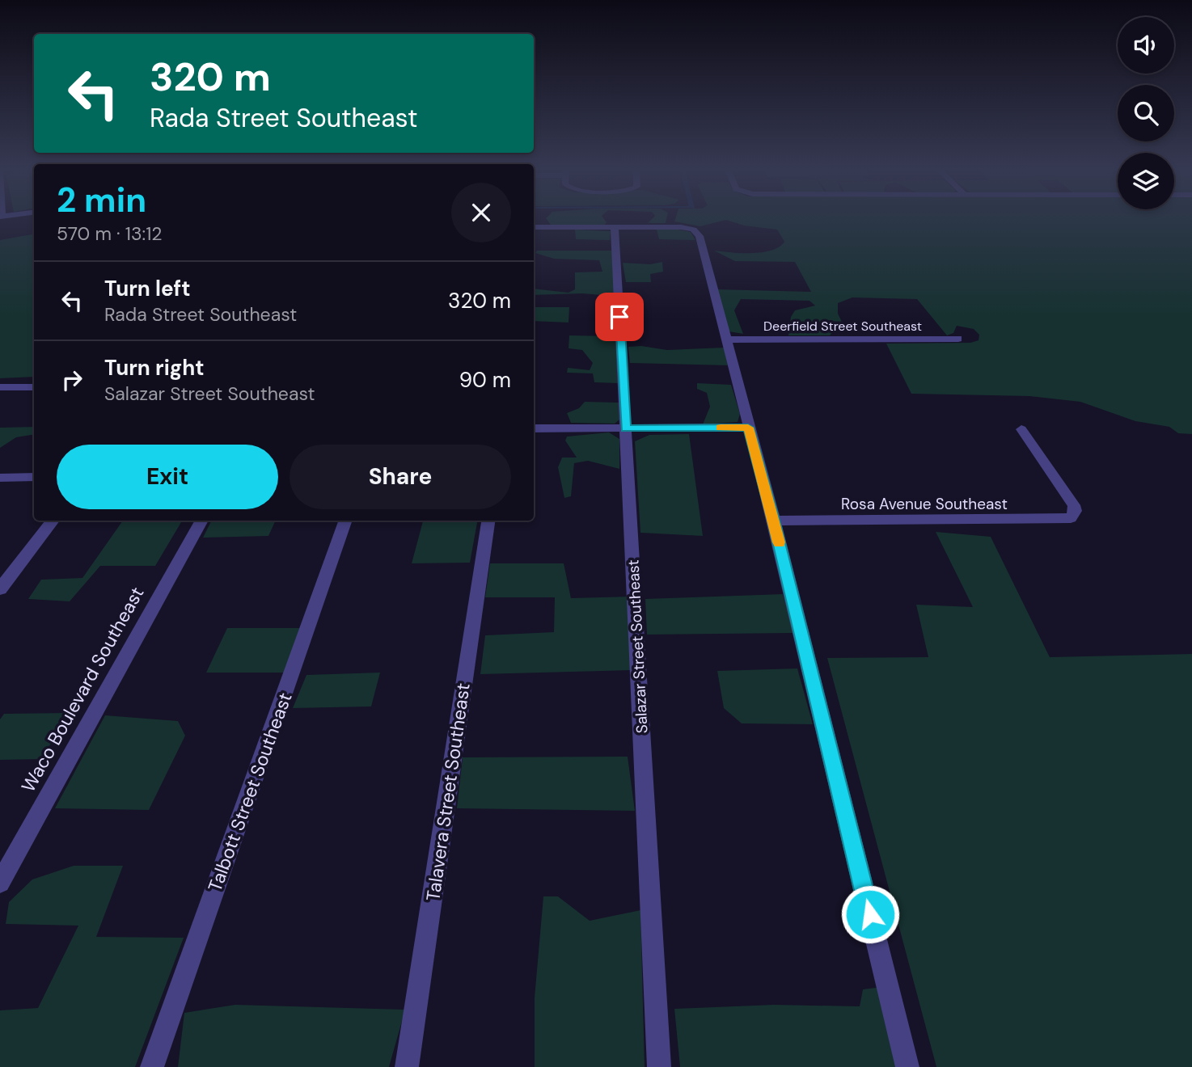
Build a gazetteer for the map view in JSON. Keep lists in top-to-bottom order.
{
  "streets": {
    "street": [
      "Deerfield Street Southeast",
      "Rosa Avenue Southeast",
      "Salazar Street Southeast",
      "Waco Boulevard Southeast",
      "Talbott Street Southeast",
      "Talavera Street Southeast"
    ]
  },
  "page": {
    "turn": ["320 m", "Rada Street Southeast"],
    "heading": ["2 min", "570 m · 13:12"],
    "list": [
      {
        "name": "Turn left",
        "note": "Rada Street Southeast",
        "value": "320 m"
      },
      {
        "name": "Turn right",
        "note": "Salazar Street Southeast",
        "value": "90 m"
      }
    ],
    "buttons": ["Exit", "Share"]
  }
}
